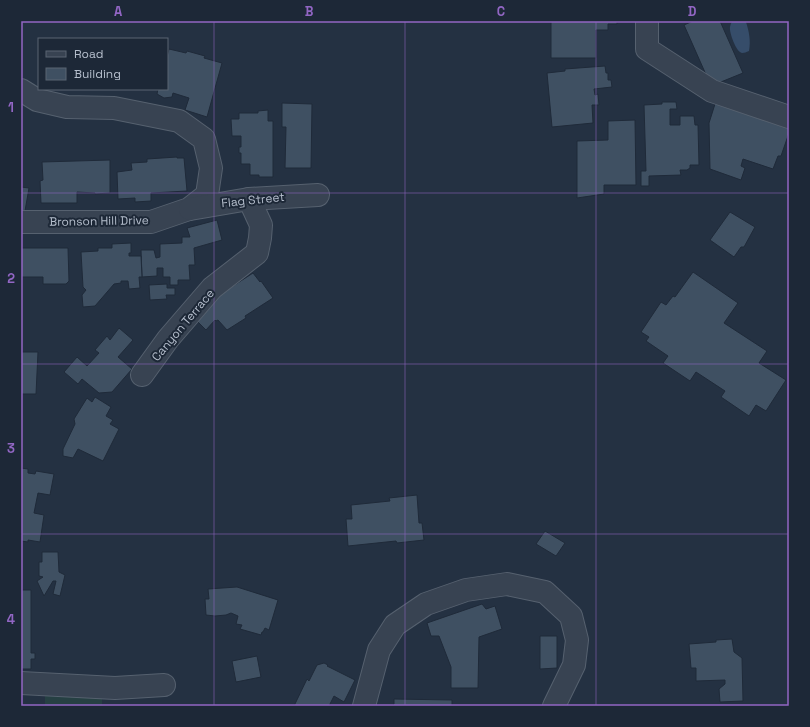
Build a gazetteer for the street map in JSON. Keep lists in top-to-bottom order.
{
  "streets": {
    "street": ["Flag Street", "Bronson Hill Drive", "Canyon Terrace"]
  },
  "crossings": [
    ["Flag Street", "Bronson Hill Drive"],
    ["Flag Street", "Canyon Terrace"]
  ],
  "legend": ["Road", "Building"],
  "grid": {
    "columns": [
      "A",
      "B",
      "C",
      "D"
    ],
    "rows": [
      "1",
      "2",
      "3",
      "4"
    ]
  }
}
